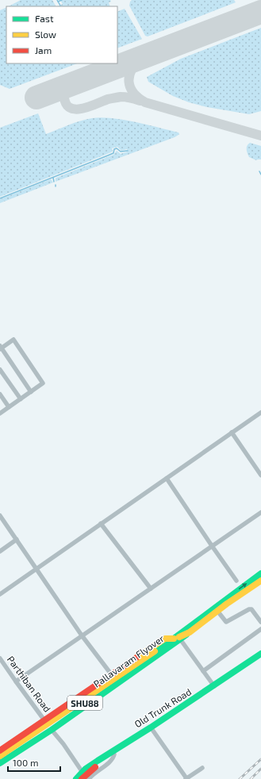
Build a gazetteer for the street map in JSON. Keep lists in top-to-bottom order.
{
  "streets": {
    "street": [
      "Pallavaram Flyover",
      "Parthiban Road",
      "SHU88",
      "Old Trunk Road"
    ]
  },
  "crossings": [
    ["Pallavaram Flyover", "SHU88"]
  ],
  "legend": ["Fast", "Slow", "Jam"],
  "scale_bar": "100 m"
}
